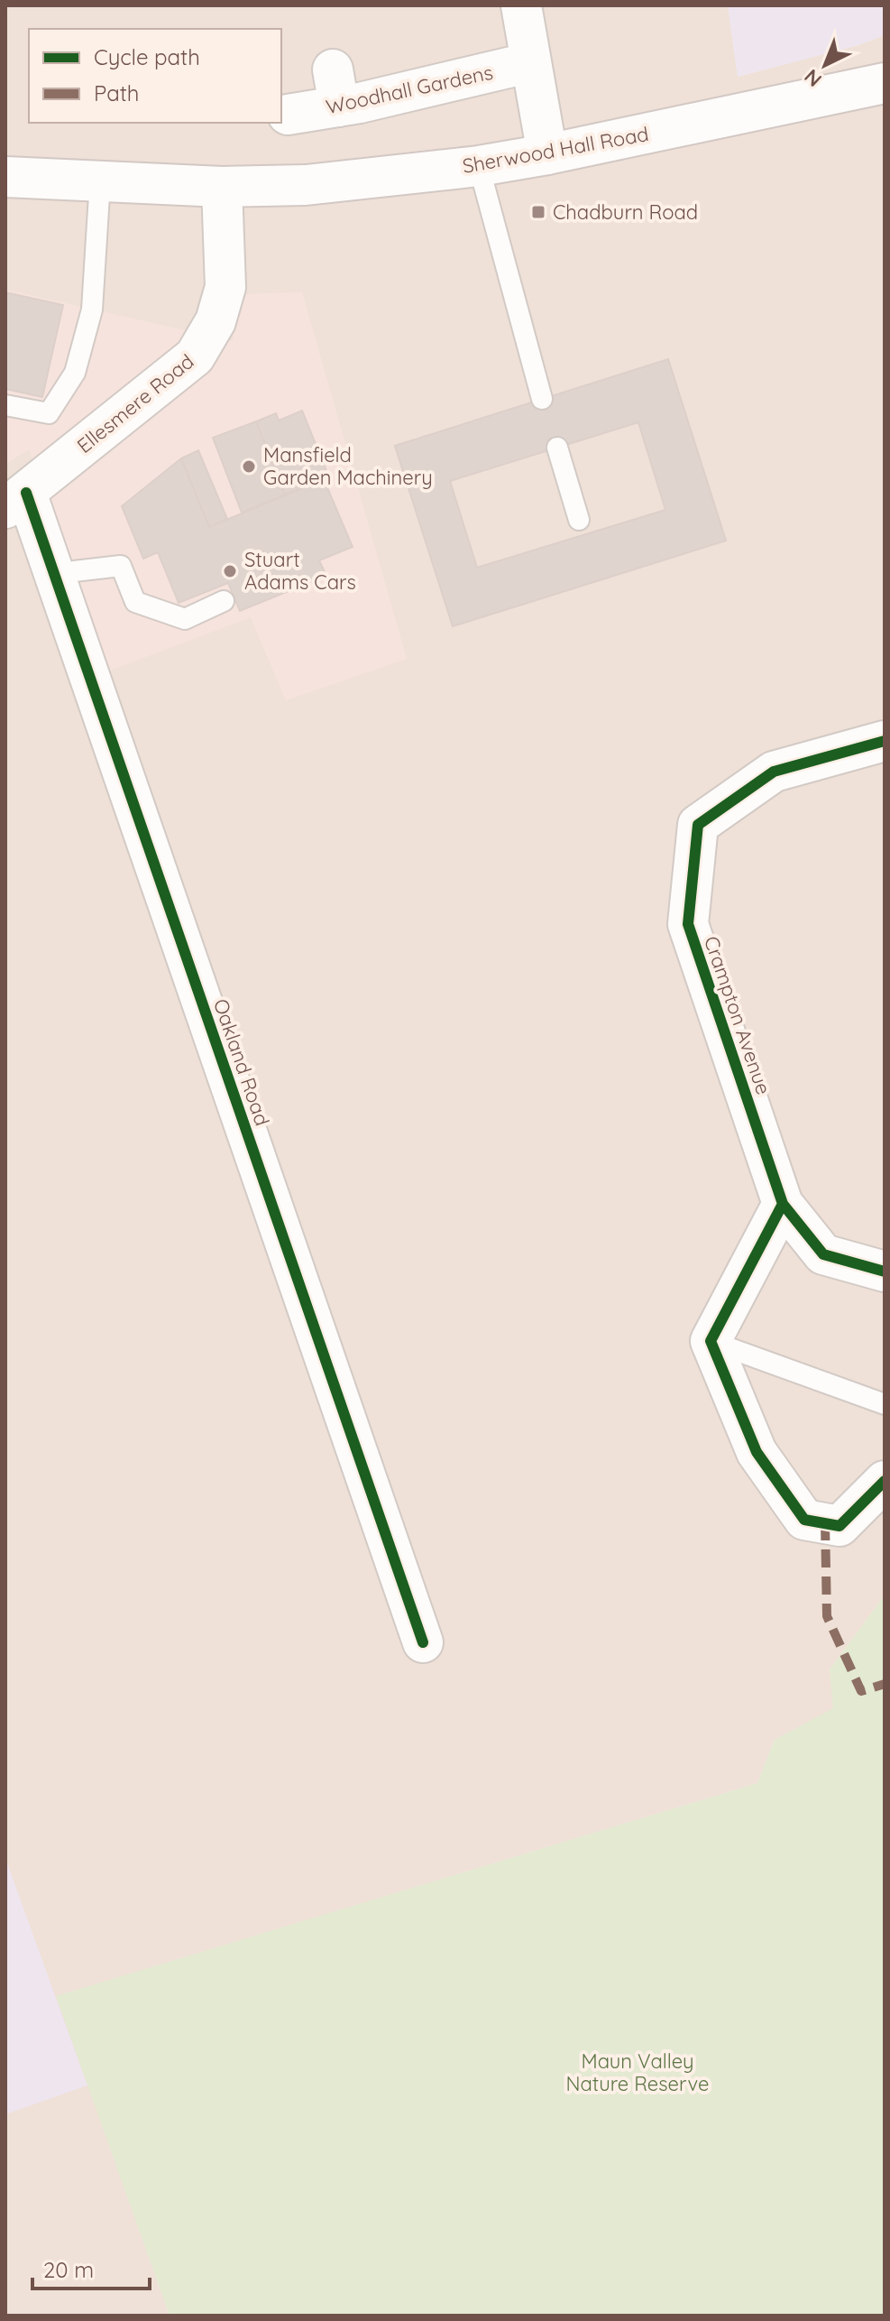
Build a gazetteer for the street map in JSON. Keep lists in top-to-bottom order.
{
  "streets": {
    "street": [
      "Woodhall Gardens",
      "Sherwood Hall Road",
      "Ellesmere Road",
      "Crampton Avenue",
      "Oakland Road"
    ]
  },
  "crossings": [
    ["Sherwood Hall Road", "Ellesmere Road"],
    ["Ellesmere Road", "Oakland Road"]
  ],
  "parks": ["Maun Valley Nature Reserve"],
  "places": {
    "transit": ["Chadburn Road"],
    "other": ["Mansfield Garden Machinery", "Stuart Adams Cars"]
  },
  "legend": ["Cycle path", "Path"],
  "scale_bar": "20 m",
  "north": "bottom left"
}
